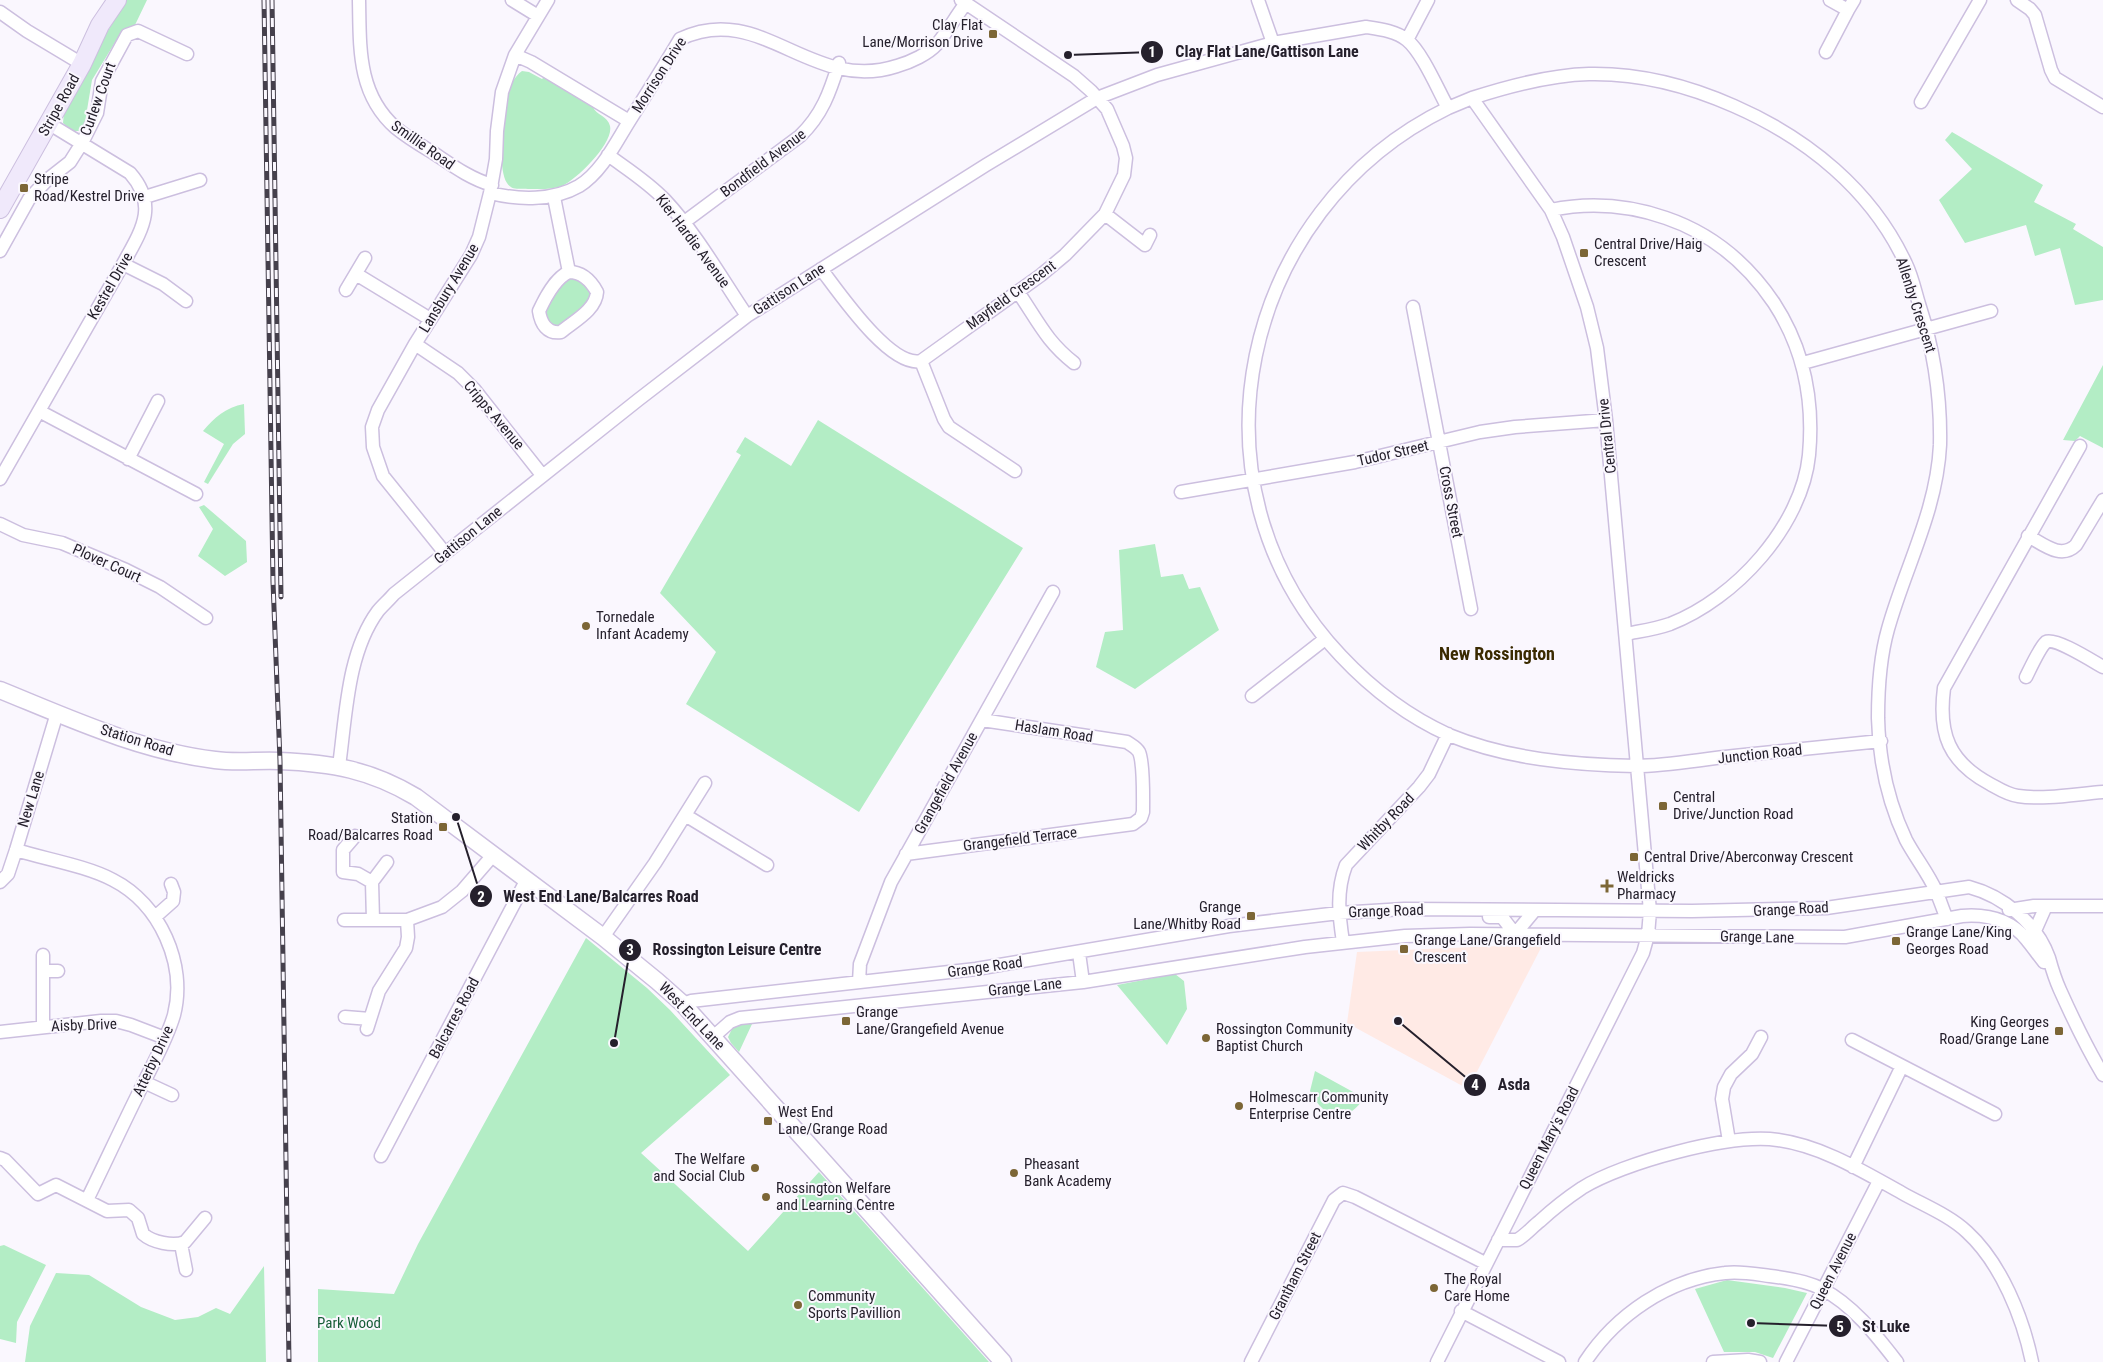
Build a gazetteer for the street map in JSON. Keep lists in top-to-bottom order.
{
  "streets": {
    "main road": ["Stripe Road"],
    "street": [
      "Morrison Drive",
      "Curlew Court",
      "Smillie Road",
      "Bondfield Avenue",
      "Kier Hardie Avenue",
      "Kestrel Drive",
      "Lansbury Avenue",
      "Gattison Lane",
      "Mayfield Crescent",
      "Allenby Crescent",
      "Cripps Avenue",
      "Central Drive",
      "Tudor Street",
      "Cross Street",
      "Plover Court",
      "Haslam Road",
      "Station Road",
      "Junction Road",
      "Grangefield Avenue",
      "New Lane",
      "Whitby Road",
      "Grangefield Terrace",
      "Grange Road",
      "Grange Lane",
      "West End Lane",
      "Balcarres Road",
      "Aisby Drive",
      "Atterby Drive",
      "Queen Mary's Road",
      "Queen Avenue",
      "Grantham Street"
    ]
  },
  "crossings": [
    ["Morrison Drive", "Smillie Road"],
    ["Morrison Drive", "Kier Hardie Avenue"],
    ["Morrison Drive", "Lansbury Avenue"],
    ["Smillie Road", "Lansbury Avenue"],
    ["Bondfield Avenue", "Kier Hardie Avenue"],
    ["Kier Hardie Avenue", "Gattison Lane"],
    ["Lansbury Avenue", "Gattison Lane"],
    ["Lansbury Avenue", "Cripps Avenue"],
    ["Gattison Lane", "Mayfield Crescent"],
    ["Gattison Lane", "Cripps Avenue"],
    ["Gattison Lane", "West End Lane"],
    ["Allenby Crescent", "Central Drive"],
    ["Allenby Crescent", "Junction Road"],
    ["Allenby Crescent", "Grange Road"],
    ["Allenby Crescent", "Grange Lane"],
    ["Central Drive", "Tudor Street"],
    ["Central Drive", "Junction Road"],
    ["Central Drive", "Grange Road"],
    ["Central Drive", "Queen Mary's Road"],
    ["Tudor Street", "Cross Street"],
    ["Tudor Street", "Junction Road"],
    ["Haslam Road", "Grangefield Avenue"],
    ["Haslam Road", "Grangefield Terrace"],
    ["Station Road", "New Lane"],
    ["Station Road", "West End Lane"],
    ["Junction Road", "Whitby Road"],
    ["Grangefield Avenue", "Grangefield Terrace"],
    ["Grangefield Avenue", "Grange Road"],
    ["Grangefield Avenue", "Grange Lane"],
    ["New Lane", "Atterby Drive"],
    ["Whitby Road", "Grange Road"],
    ["Grange Road", "Grange Lane"],
    ["Grange Road", "West End Lane"],
    ["Grange Road", "Queen Mary's Road"],
    ["Grange Lane", "West End Lane"],
    ["Grange Lane", "Queen Mary's Road"],
    ["West End Lane", "Balcarres Road"],
    ["Aisby Drive", "Atterby Drive"],
    ["Queen Mary's Road", "Grantham Street"]
  ],
  "districts": ["New Rossington"],
  "parks": ["Park Wood"],
  "places": {
    "transit": [
      "Clay Flat Lane/Morrison Drive",
      "Stripe Road/Kestrel Drive",
      "Central Drive/Haig Crescent",
      "Central Drive/Junction Road",
      "Station Road/Balcarres Road",
      "Central Drive/Aberconway Crescent",
      "Grange Lane/Whitby Road",
      "Grange Lane/King Georges Road",
      "Grange Lane/Grangefield Crescent",
      "Grange Lane/Grangefield Avenue",
      "King Georges Road/Grange Lane",
      "West End Lane/Grange Road"
    ],
    "other": [
      "Clay Flat Lane/Gattison Lane",
      "Tornedale Infant Academy",
      "West End Lane/Balcarres Road",
      "Asda",
      "Rossington Community Baptist Church",
      "Rossington Leisure Centre",
      "Holmescarr Community Enterprise Centre",
      "The Welfare and Social Club",
      "Pheasant Bank Academy",
      "Rossington Welfare and Learning Centre",
      "The Royal Care Home",
      "Community Sports Pavillion",
      "St Luke"
    ],
    "health": ["Weldricks Pharmacy"]
  }
}
